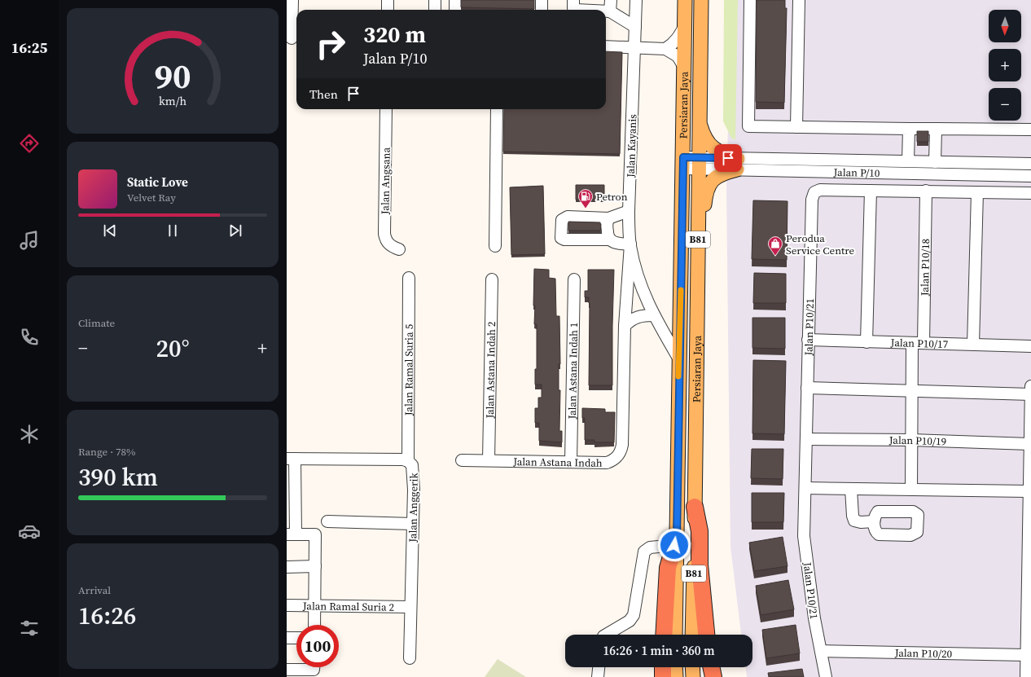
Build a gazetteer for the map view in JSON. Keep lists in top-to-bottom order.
{
  "streets": {
    "main road": ["Persiaran Jaya", "B81"],
    "street": [
      "Jalan Kayanis",
      "Jalan P/10",
      "Jalan Angsana",
      "Jalan P10/18",
      "Jalan P10/21",
      "Jalan P10/17",
      "Jalan Ramal Suria 5",
      "Jalan Astana Indah 2",
      "Jalan Astana Indah 1",
      "Jalan P10/19",
      "Jalan Astana Indah",
      "Jalan Anggerik",
      "Jalan Ramal Suria 2",
      "Jalan P10/20"
    ]
  },
  "crossings": [
    ["Persiaran Jaya", "Jalan Kayanis"],
    ["Persiaran Jaya", "Jalan P/10"],
    ["Jalan Kayanis", "Jalan Astana Indah"],
    ["Jalan P10/18", "Jalan P10/21"],
    ["Jalan P10/18", "Jalan P10/17"],
    ["Jalan P10/18", "Jalan P10/19"],
    ["Jalan P10/21", "Jalan P10/17"],
    ["Jalan P10/21", "Jalan P10/19"],
    ["Jalan P10/21", "Jalan P10/20"],
    ["Jalan Ramal Suria 5", "Jalan Anggerik"],
    ["Jalan Astana Indah 2", "Jalan Astana Indah"],
    ["Jalan Astana Indah 1", "Jalan Astana Indah"],
    ["Jalan Anggerik", "Jalan Ramal Suria 2"]
  ],
  "places": {
    "fuel station": ["Petron"],
    "shop": ["Perodua Service Centre"]
  },
  "north": "bottom",
  "page": {
    "tabs": "16:25",
    "map_buttons": ["+", "−"],
    "turn": ["320 m", "Jalan P/10"],
    "then": "Then",
    "song": ["Static Love", "Velvet Ray"],
    "tile": [
      "Climate",
      ["Range · 78%", "390 km"],
      ["Arrival", "16:26"]
    ],
    "heat": ["−", "20°", "+"],
    "limit": "100",
    "trip": "16:26 · 1 min · 360 m",
    "gauge": ["90", "km/h"]
  }
}
